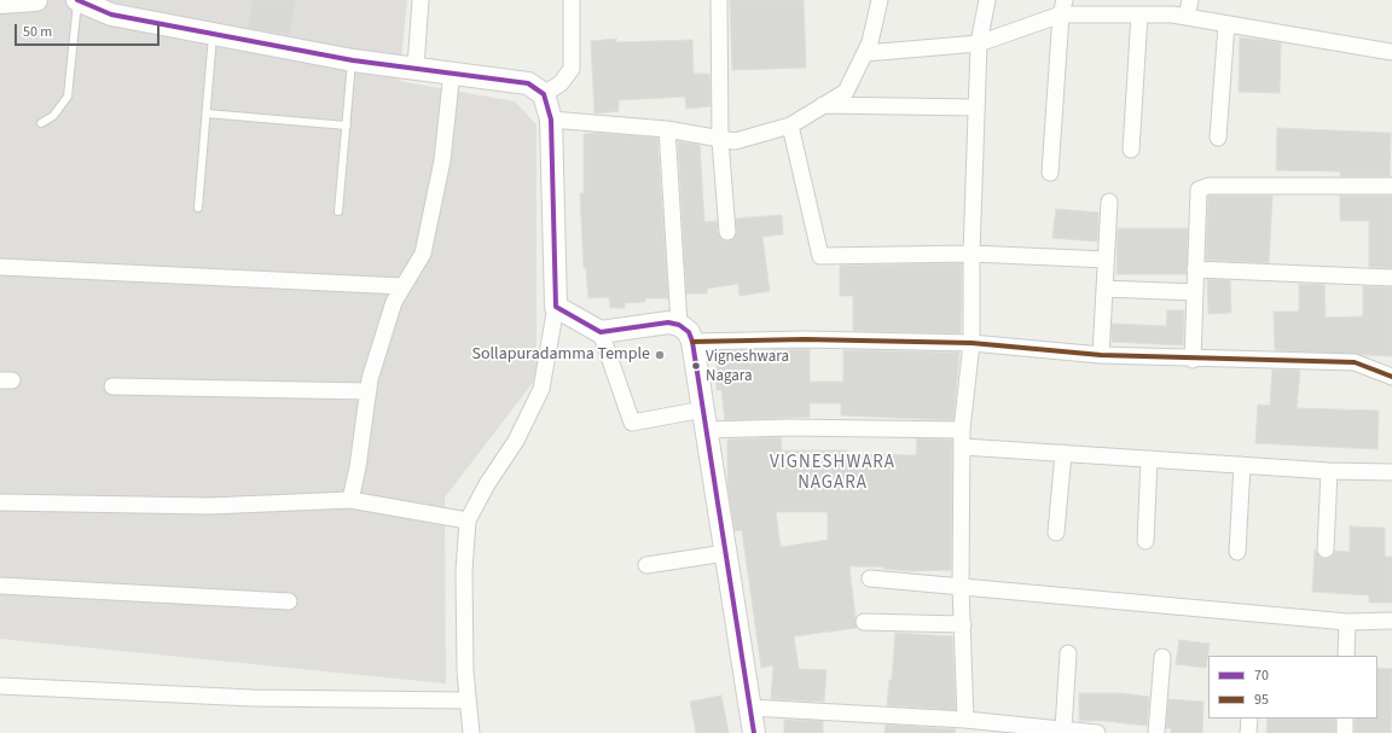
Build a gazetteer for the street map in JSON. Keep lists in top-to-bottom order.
{
  "districts": ["VIGNESHWARA NAGARA"],
  "places": ["Sollapuradamma Temple", "Vigneshwara Nagara"],
  "lines": ["transit line 70", "transit line 95"],
  "legend": ["70", "95"],
  "scale_bar": "50 m"
}
